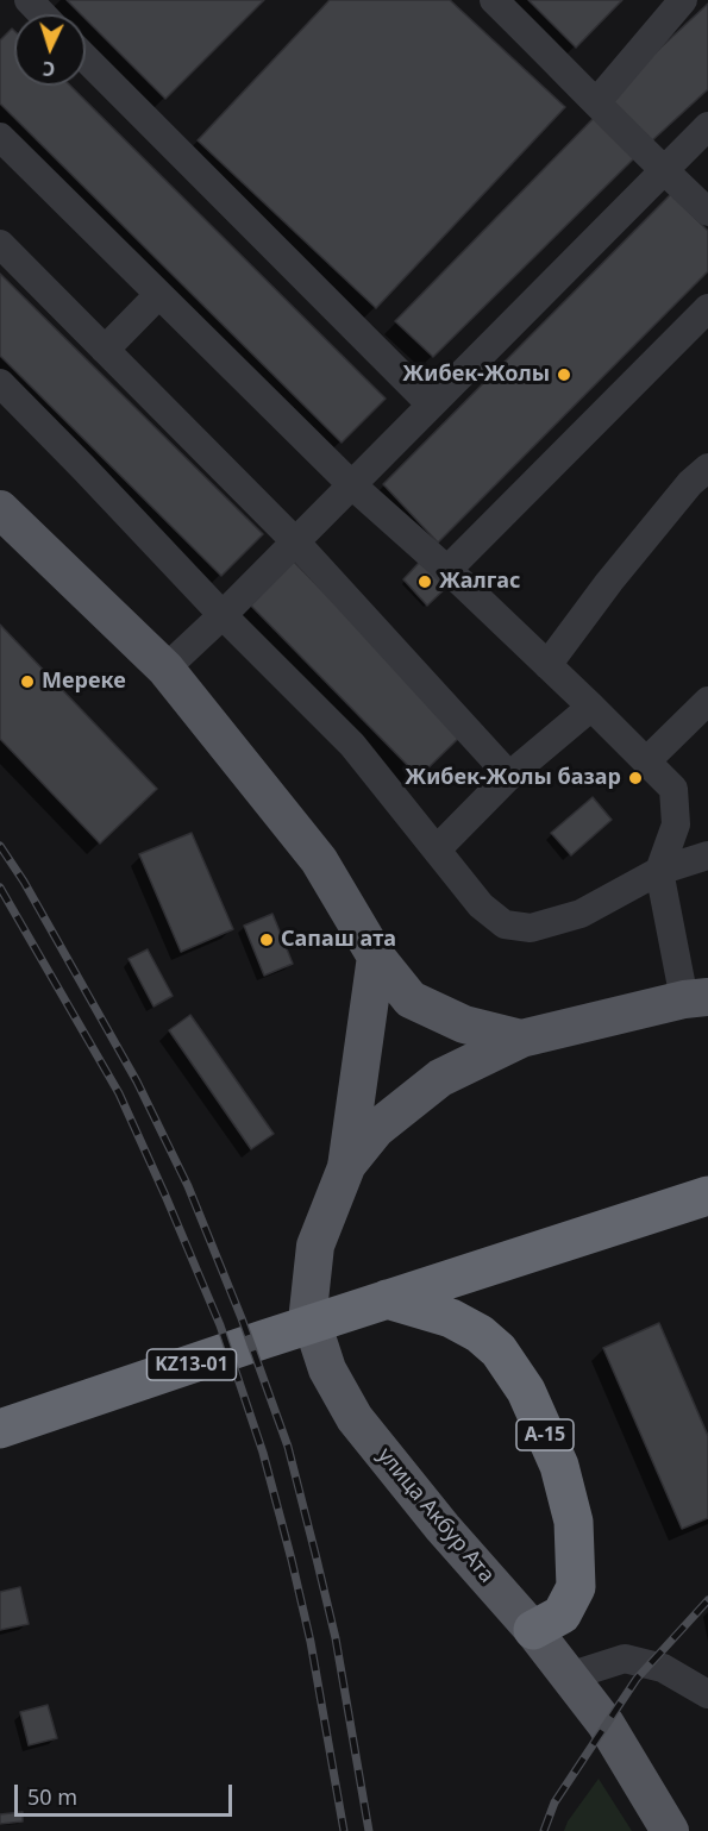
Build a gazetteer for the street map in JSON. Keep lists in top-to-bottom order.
{
  "streets": {
    "highway": ["KZ13-01", "A-15"],
    "main road": ["улица Акбур Ата"]
  },
  "crossings": [
    ["KZ13-01", "A-15"],
    ["A-15", "улица Акбур Ата"]
  ],
  "places": [
    "Жибек-Жолы",
    "Жалгас",
    "Мереке",
    "Жибек-Жолы базар",
    "Сапаш ата"
  ],
  "scale_bar": "50 m",
  "north": "bottom"
}
